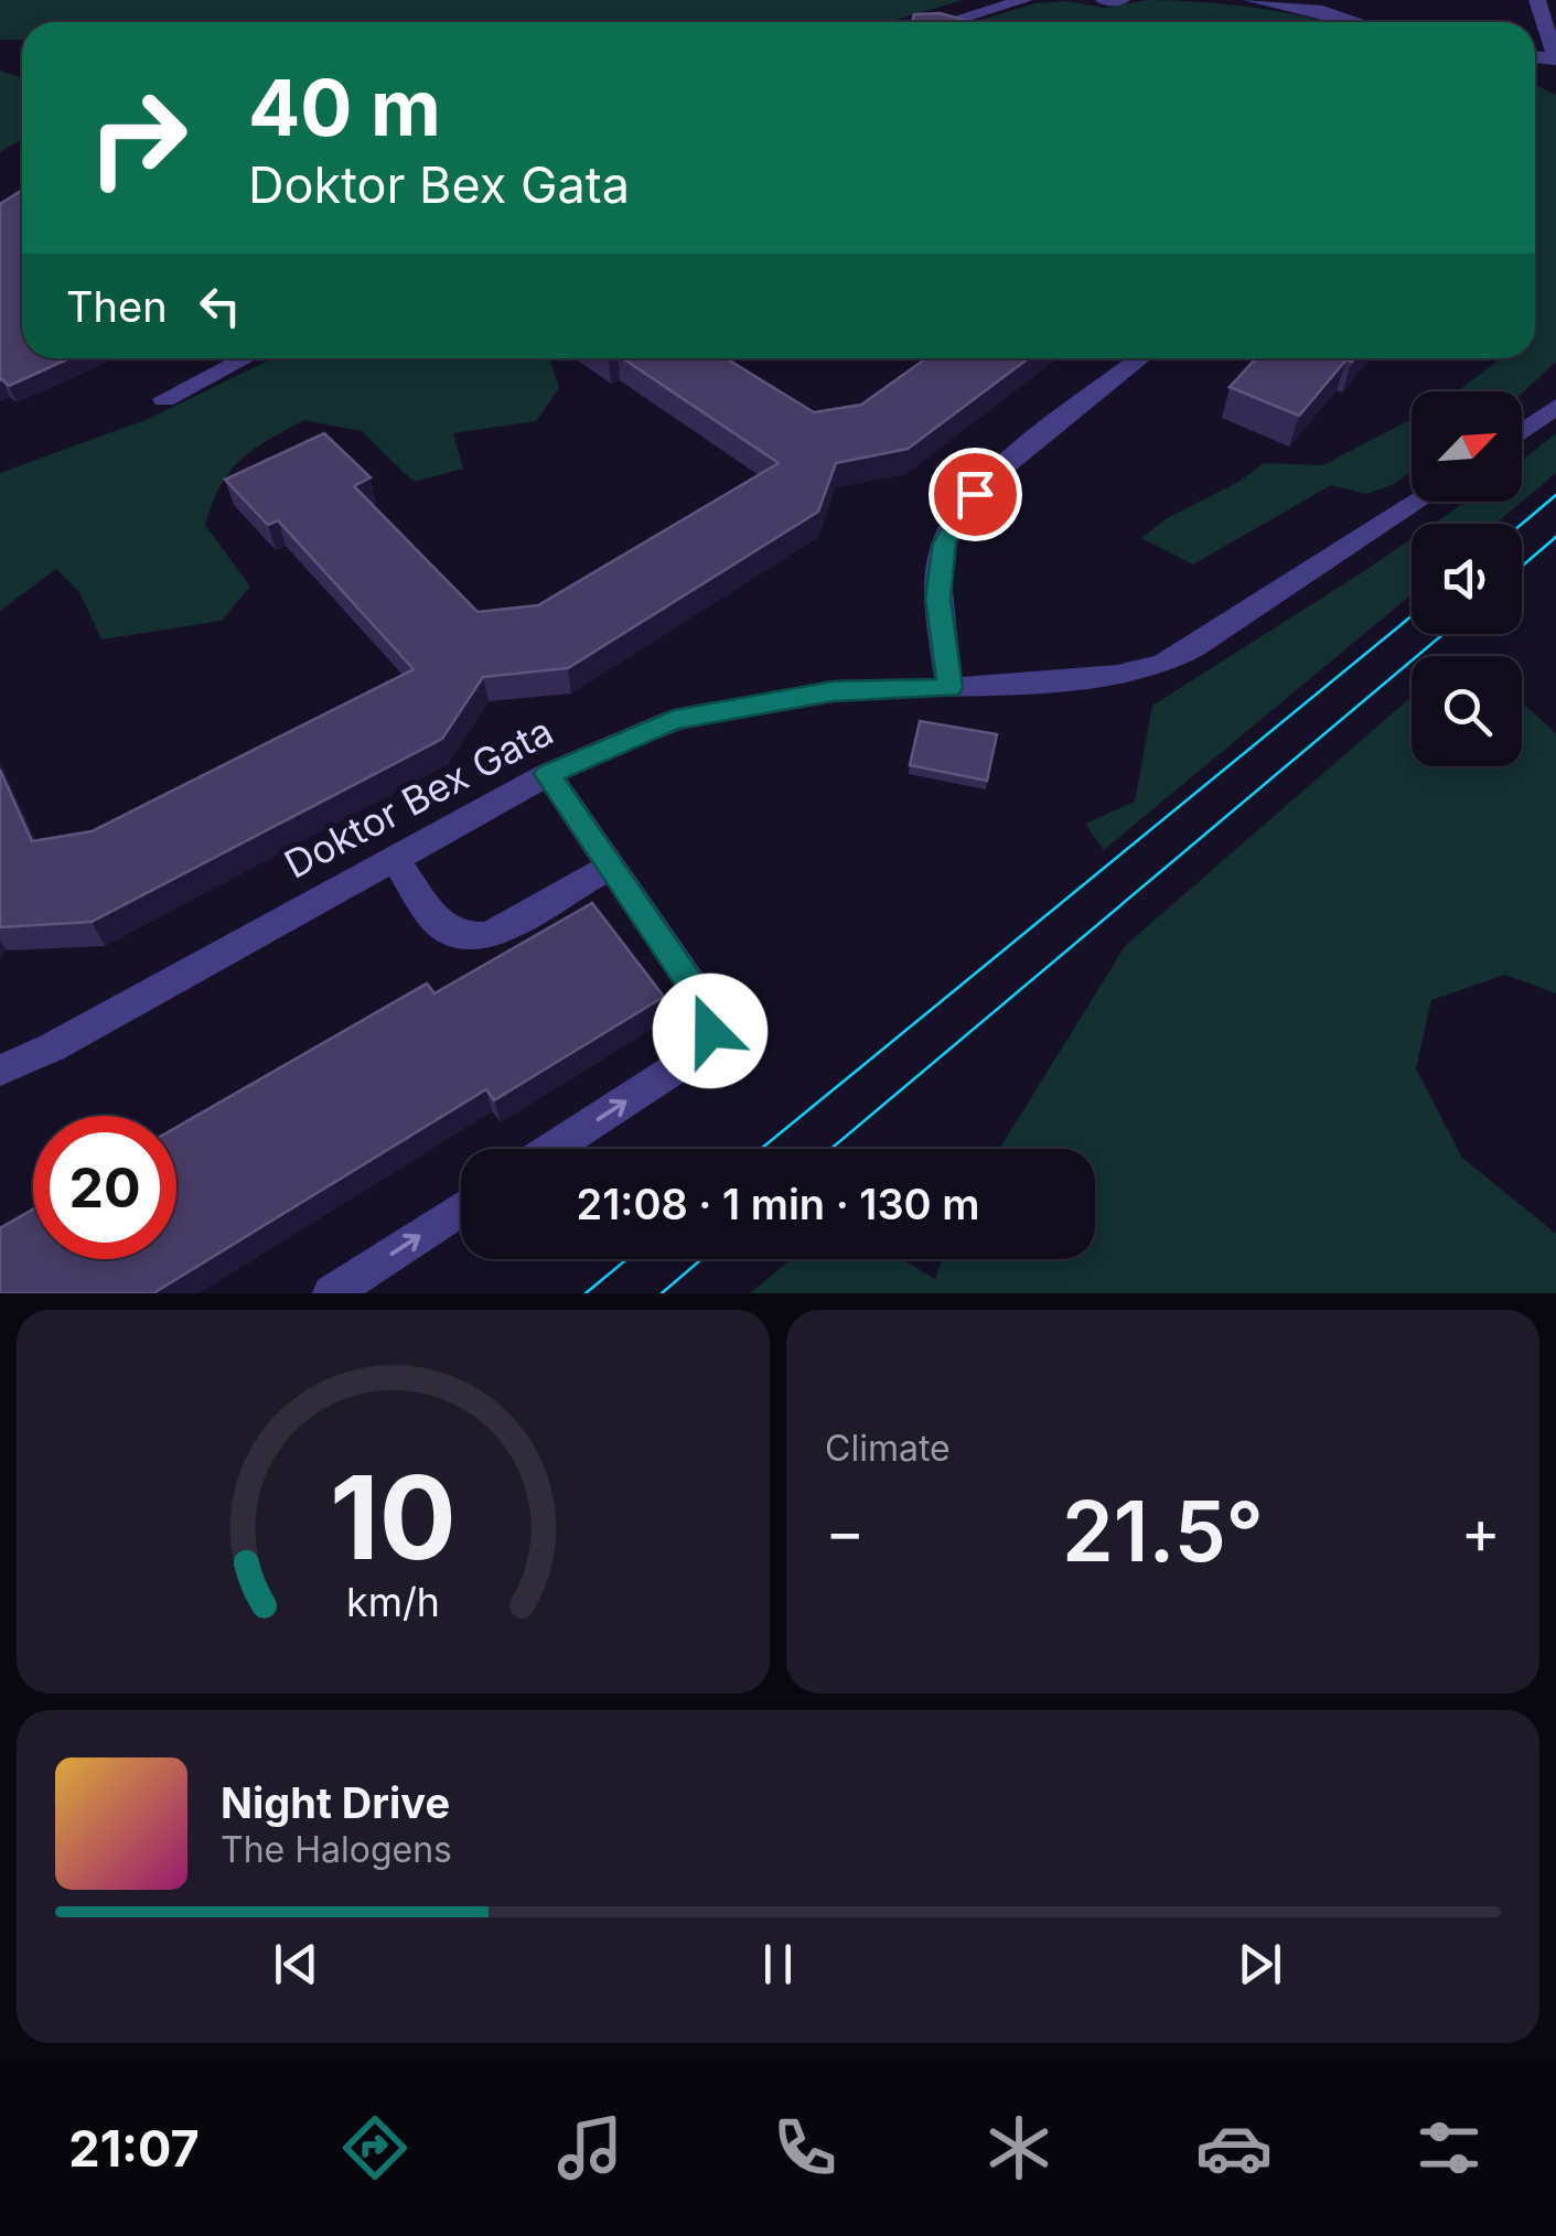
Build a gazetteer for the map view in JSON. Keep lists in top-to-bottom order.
{
  "streets": {
    "street": ["Doktor Bex Gata"]
  },
  "north": "top right",
  "page": {
    "turn": ["40 m", "Doktor Bex Gata"],
    "then": "Then",
    "limit": "20",
    "trip": "21:08 · 1 min · 130 m",
    "tile": "Climate",
    "heat": ["−", "21.5°", "+"],
    "song": ["Night Drive", "The Halogens"],
    "tabs": "21:07",
    "gauge": ["10", "km/h"]
  }
}
